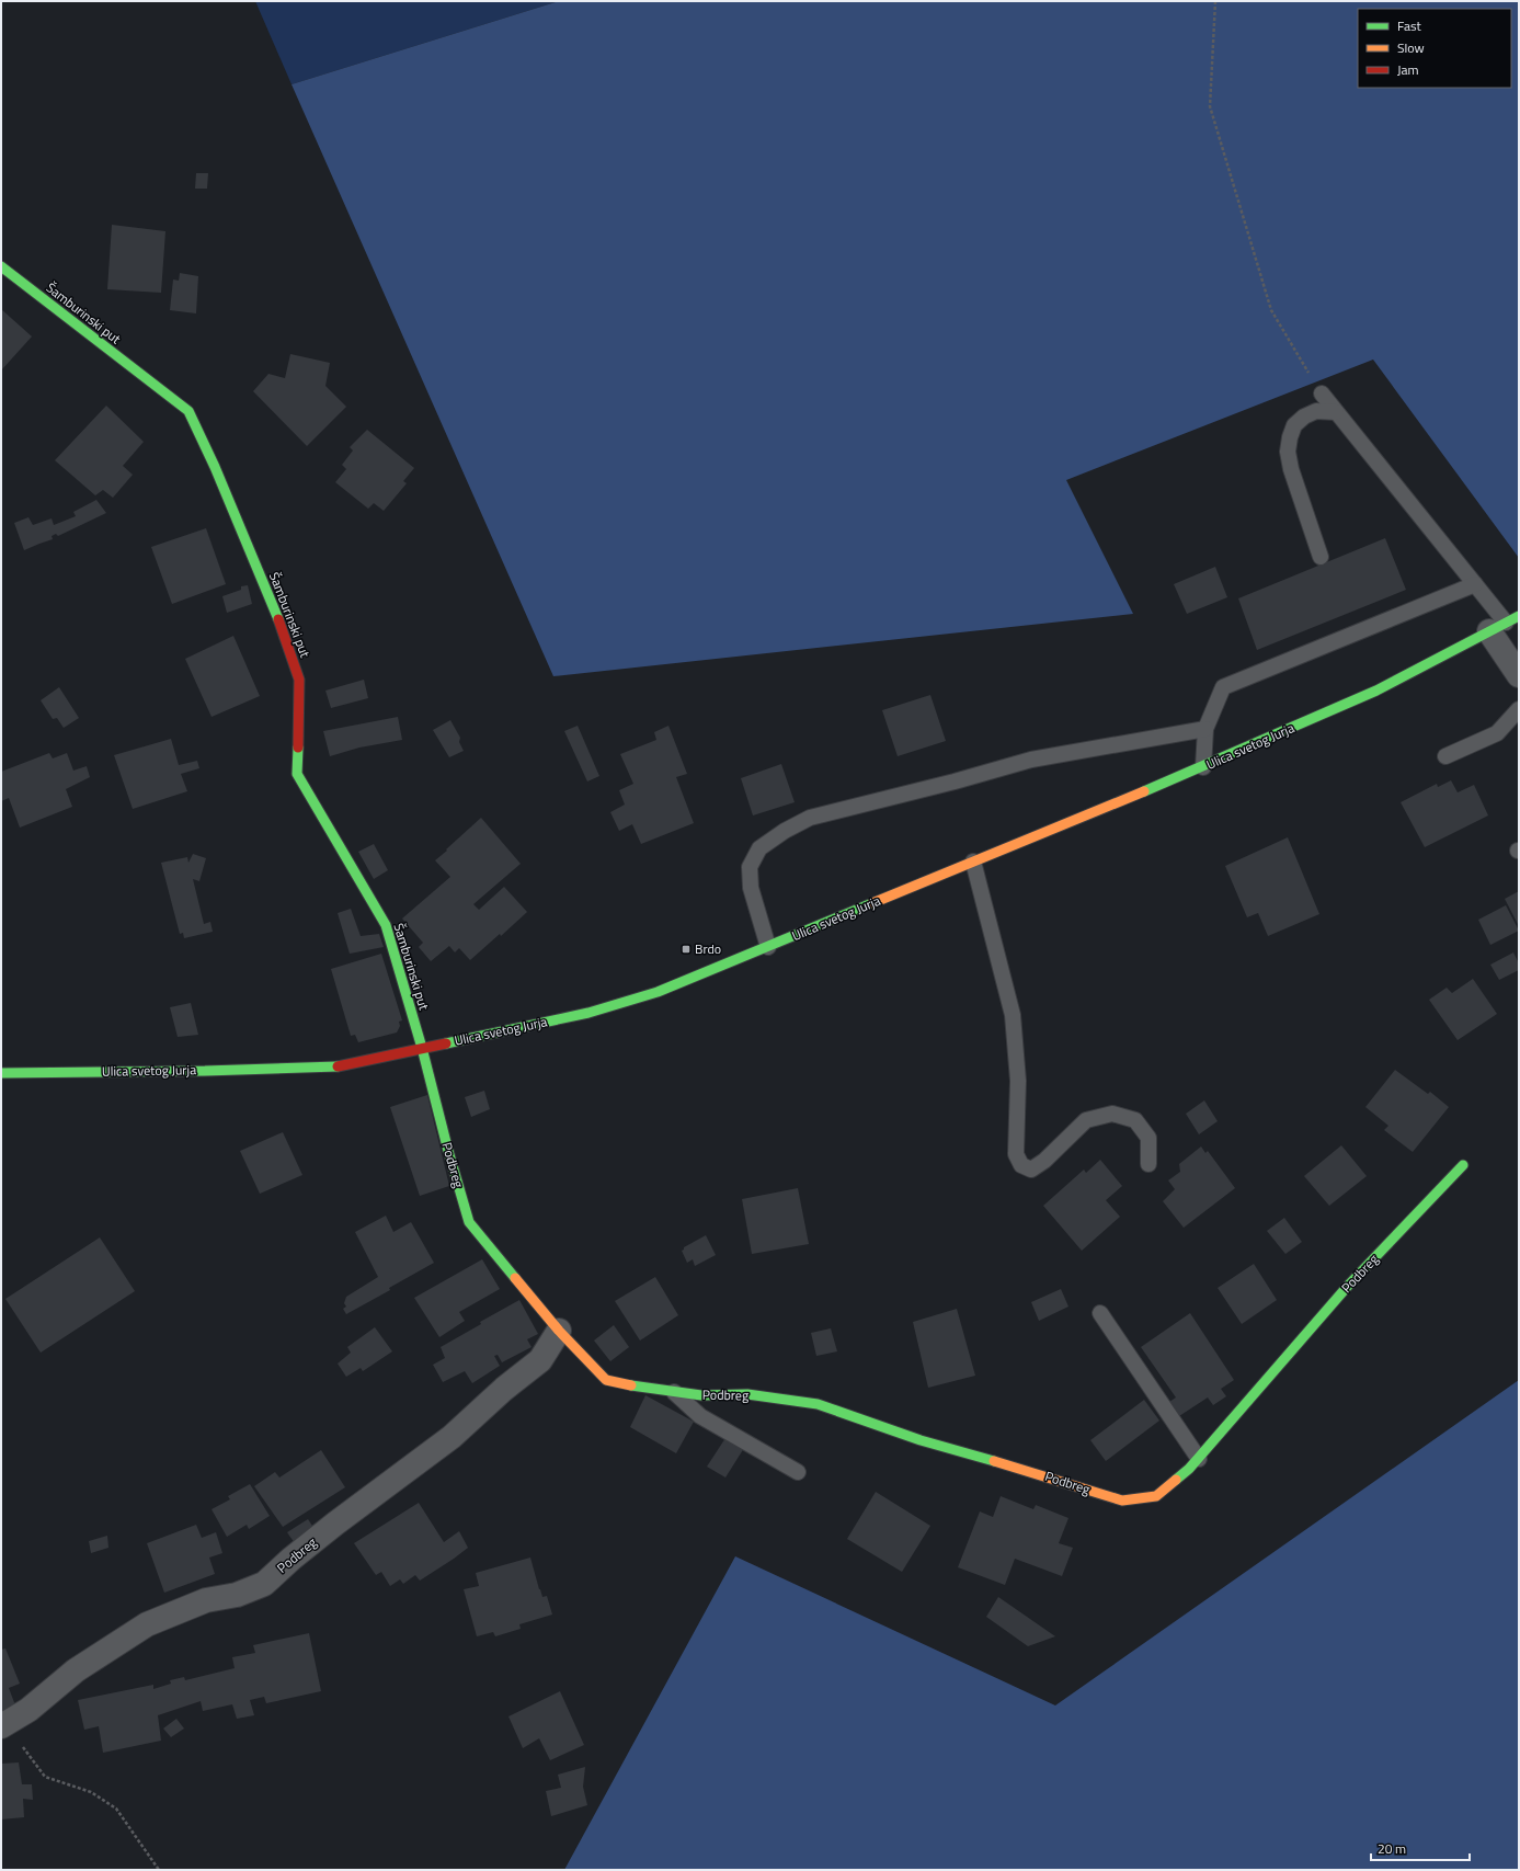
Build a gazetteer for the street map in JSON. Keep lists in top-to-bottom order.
{
  "streets": {
    "street": ["Šamburinski put", "Ulica svetog Jurja", "Podbreg"]
  },
  "crossings": [
    ["Šamburinski put", "Ulica svetog Jurja"],
    ["Šamburinski put", "Podbreg"],
    ["Ulica svetog Jurja", "Podbreg"]
  ],
  "places": {
    "transit": ["Brdo"]
  },
  "legend": ["Fast", "Slow", "Jam"],
  "scale_bar": "20 m"
}
